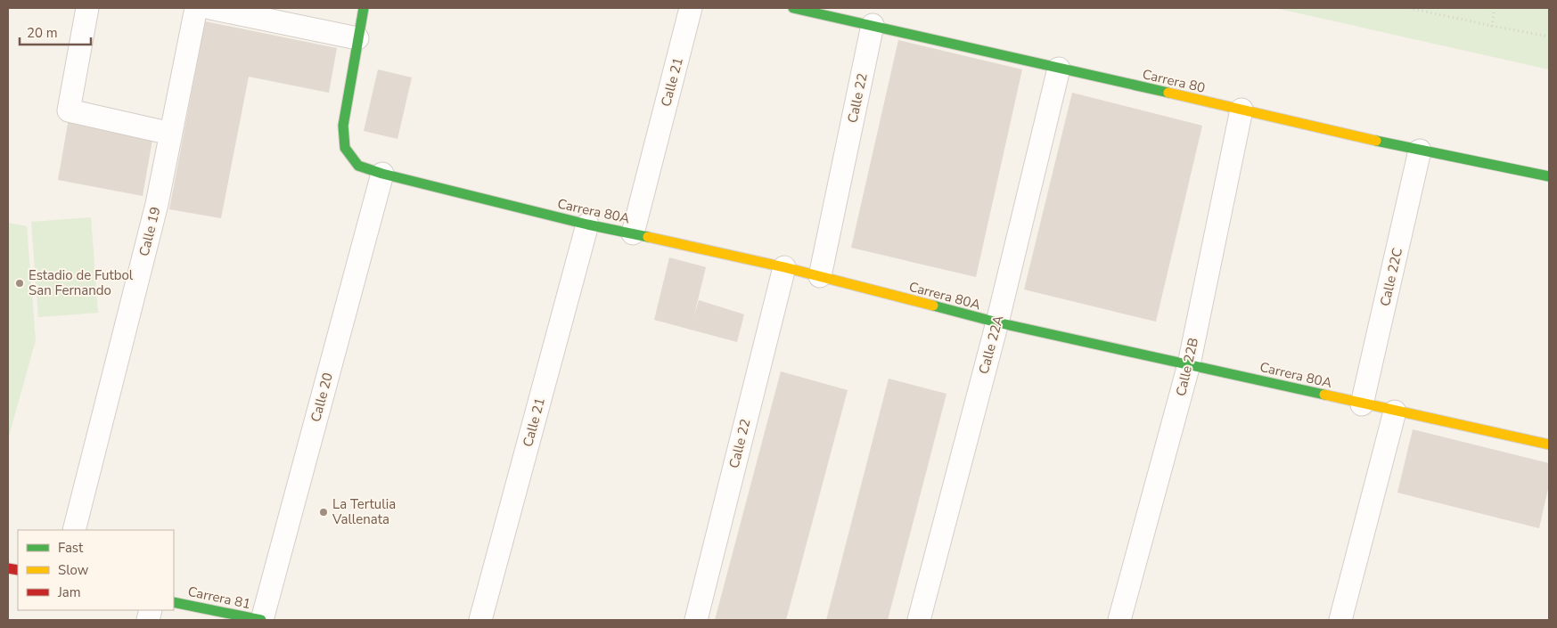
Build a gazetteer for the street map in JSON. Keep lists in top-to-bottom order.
{
  "streets": {
    "street": [
      "Carrera 80",
      "Calle 21",
      "Calle 22",
      "Carrera 80A",
      "Calle 19",
      "Calle 22C",
      "Calle 22A",
      "Calle 22B",
      "Calle 20",
      "Carrera 81"
    ]
  },
  "crossings": [
    ["Carrera 80", "Calle 22"],
    ["Carrera 80", "Calle 22C"],
    ["Carrera 80", "Calle 22A"],
    ["Carrera 80", "Calle 22B"],
    ["Calle 21", "Carrera 80A"],
    ["Calle 22", "Carrera 80A"],
    ["Carrera 80A", "Calle 22C"],
    ["Carrera 80A", "Calle 22A"],
    ["Carrera 80A", "Calle 22B"],
    ["Carrera 80A", "Calle 20"],
    ["Calle 20", "Carrera 81"]
  ],
  "places": ["Estadio de Futbol San Fernando", "La Tertulia Vallenata"],
  "legend": ["Fast", "Slow", "Jam"],
  "scale_bar": "20 m"
}
